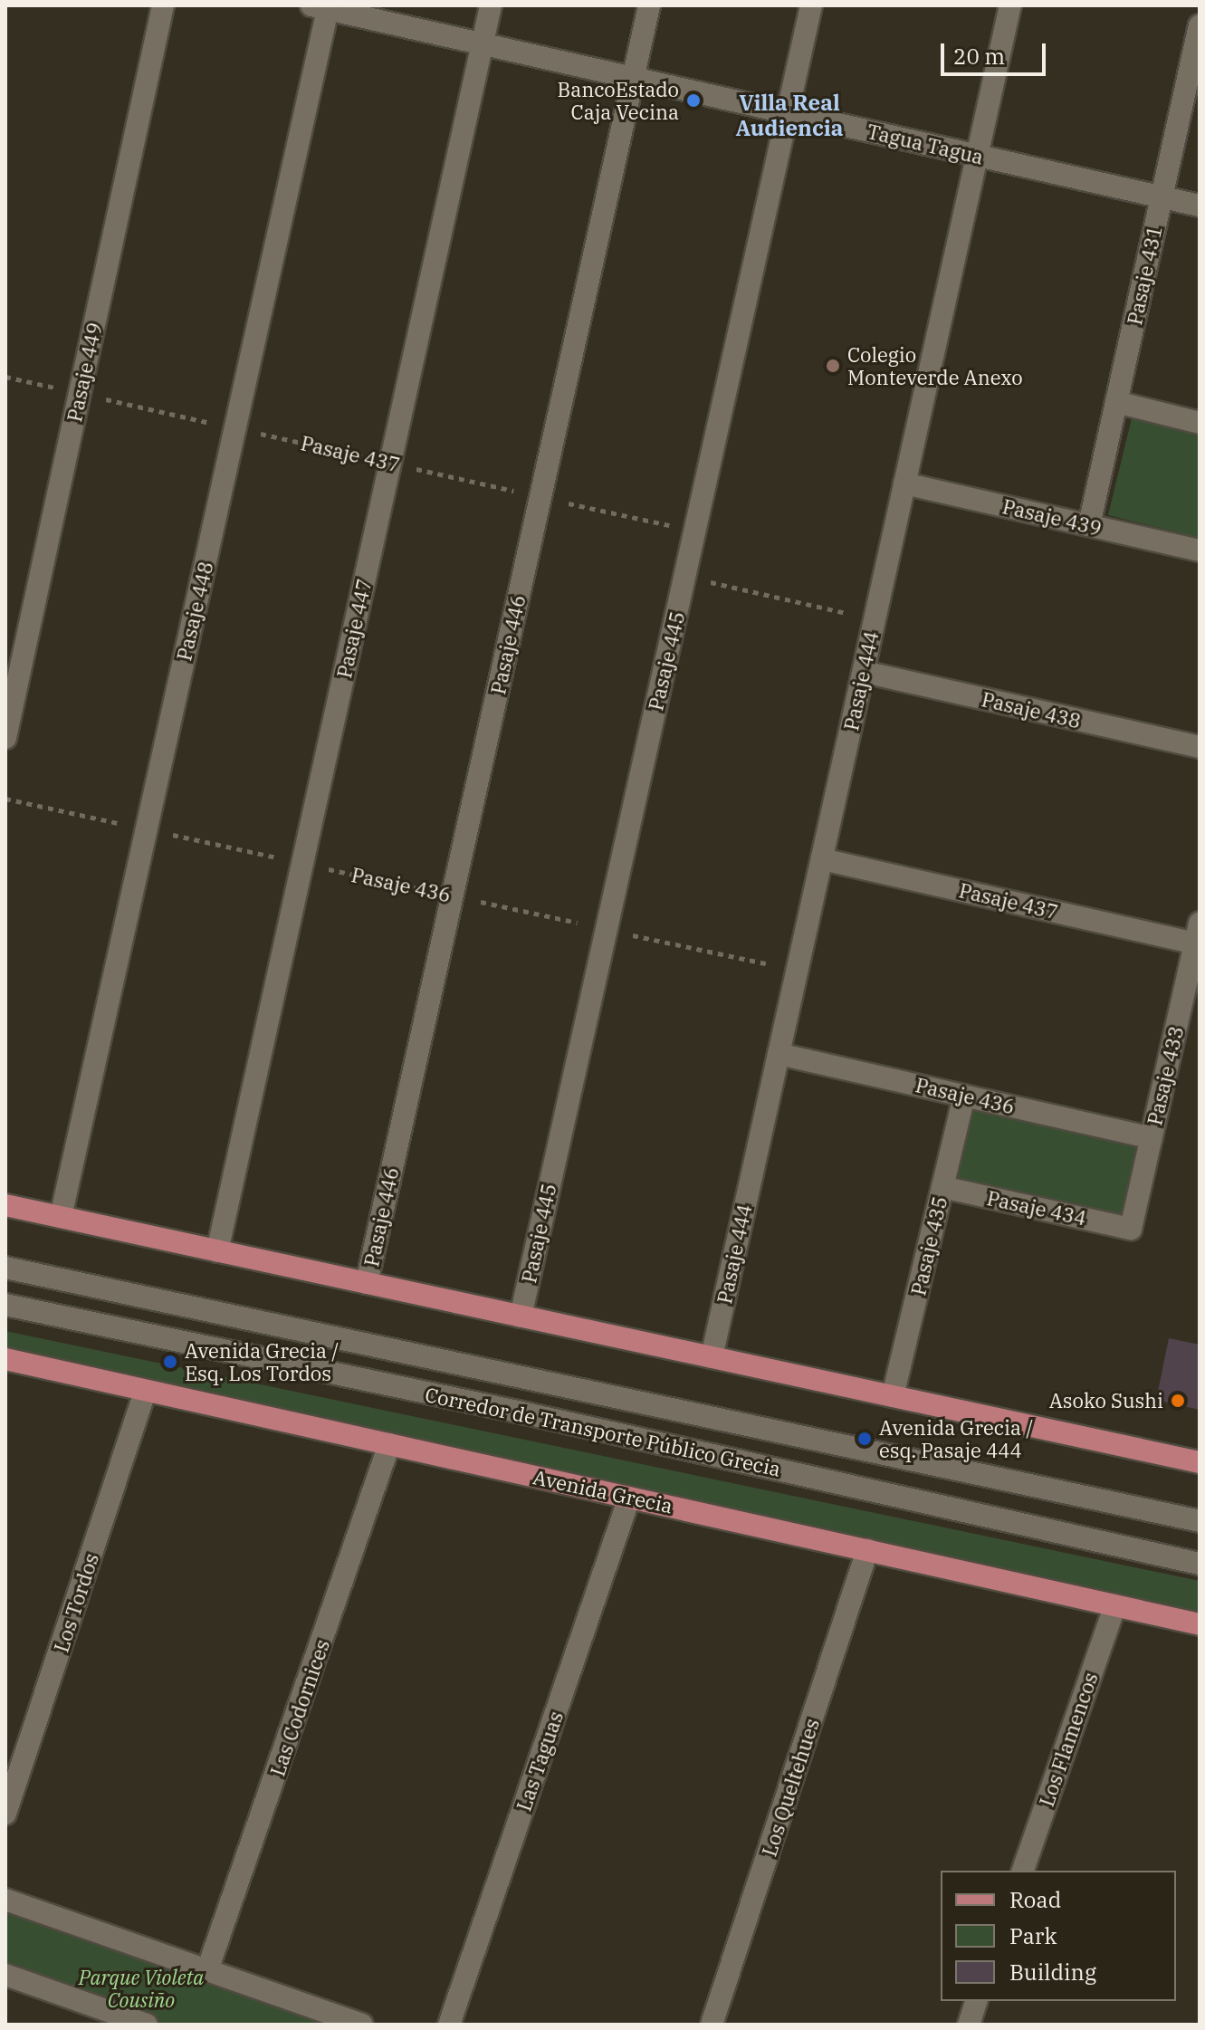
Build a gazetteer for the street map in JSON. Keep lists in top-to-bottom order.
{
  "streets": {
    "main road": ["Avenida Grecia"],
    "street": [
      "Tagua Tagua",
      "Pasaje 431",
      "Pasaje 449",
      "Pasaje 437",
      "Pasaje 439",
      "Pasaje 448",
      "Pasaje 447",
      "Pasaje 446",
      "Pasaje 445",
      "Pasaje 444",
      "Pasaje 438",
      "Pasaje 436",
      "Pasaje 433",
      "Pasaje 434",
      "Pasaje 435",
      "Corredor de Transporte Público Grecia",
      "Los Tordos",
      "Las Codornices",
      "Los Flamencos",
      "Las Taguas",
      "Los Queltehues"
    ]
  },
  "crossings": [
    ["Tagua Tagua", "Pasaje 431"],
    ["Tagua Tagua", "Pasaje 448"],
    ["Tagua Tagua", "Pasaje 447"],
    ["Tagua Tagua", "Pasaje 446"],
    ["Tagua Tagua", "Pasaje 445"],
    ["Tagua Tagua", "Pasaje 444"],
    ["Pasaje 431", "Pasaje 439"],
    ["Pasaje 449", "Pasaje 437"],
    ["Pasaje 437", "Pasaje 448"],
    ["Pasaje 437", "Pasaje 447"],
    ["Pasaje 437", "Pasaje 446"],
    ["Pasaje 437", "Pasaje 445"],
    ["Pasaje 437", "Pasaje 444"],
    ["Pasaje 437", "Pasaje 433"],
    ["Pasaje 439", "Pasaje 444"],
    ["Pasaje 448", "Pasaje 436"],
    ["Pasaje 447", "Pasaje 436"],
    ["Pasaje 446", "Pasaje 436"],
    ["Pasaje 445", "Pasaje 436"],
    ["Pasaje 444", "Pasaje 438"],
    ["Pasaje 444", "Pasaje 436"],
    ["Pasaje 436", "Pasaje 433"],
    ["Pasaje 436", "Pasaje 435"],
    ["Pasaje 433", "Pasaje 434"],
    ["Pasaje 434", "Pasaje 435"],
    ["Avenida Grecia", "Los Tordos"],
    ["Avenida Grecia", "Las Codornices"],
    ["Avenida Grecia", "Los Flamencos"],
    ["Avenida Grecia", "Las Taguas"],
    ["Avenida Grecia", "Los Queltehues"]
  ],
  "districts": ["Villa Real Audiencia"],
  "parks": ["Parque Violeta Cousiño"],
  "places": [
    "BancoEstado Caja Vecina",
    "Colegio Monteverde Anexo",
    "Avenida Grecia / Esq. Los Tordos",
    "Asoko Sushi",
    "Avenida Grecia / esq. Pasaje 444"
  ],
  "legend": ["Road", "Park", "Building"],
  "scale_bar": "20 m"
}
